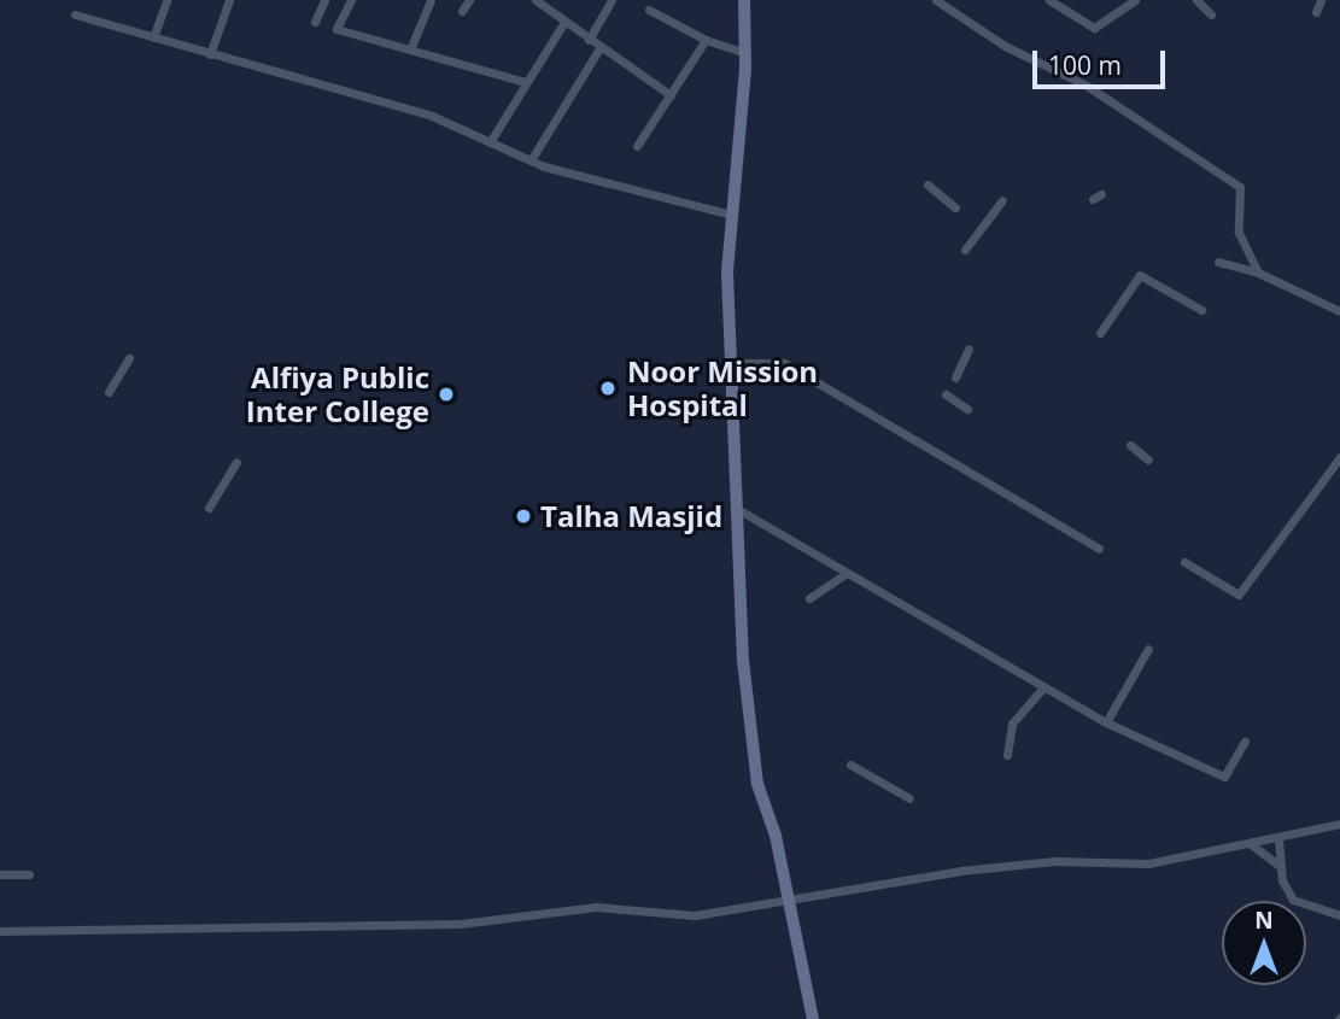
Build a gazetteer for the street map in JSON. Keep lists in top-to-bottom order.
{
  "places": ["Noor Mission Hospital", "Alfiya Public Inter College", "Talha Masjid"],
  "scale_bar": "100 m",
  "north": "top"
}
